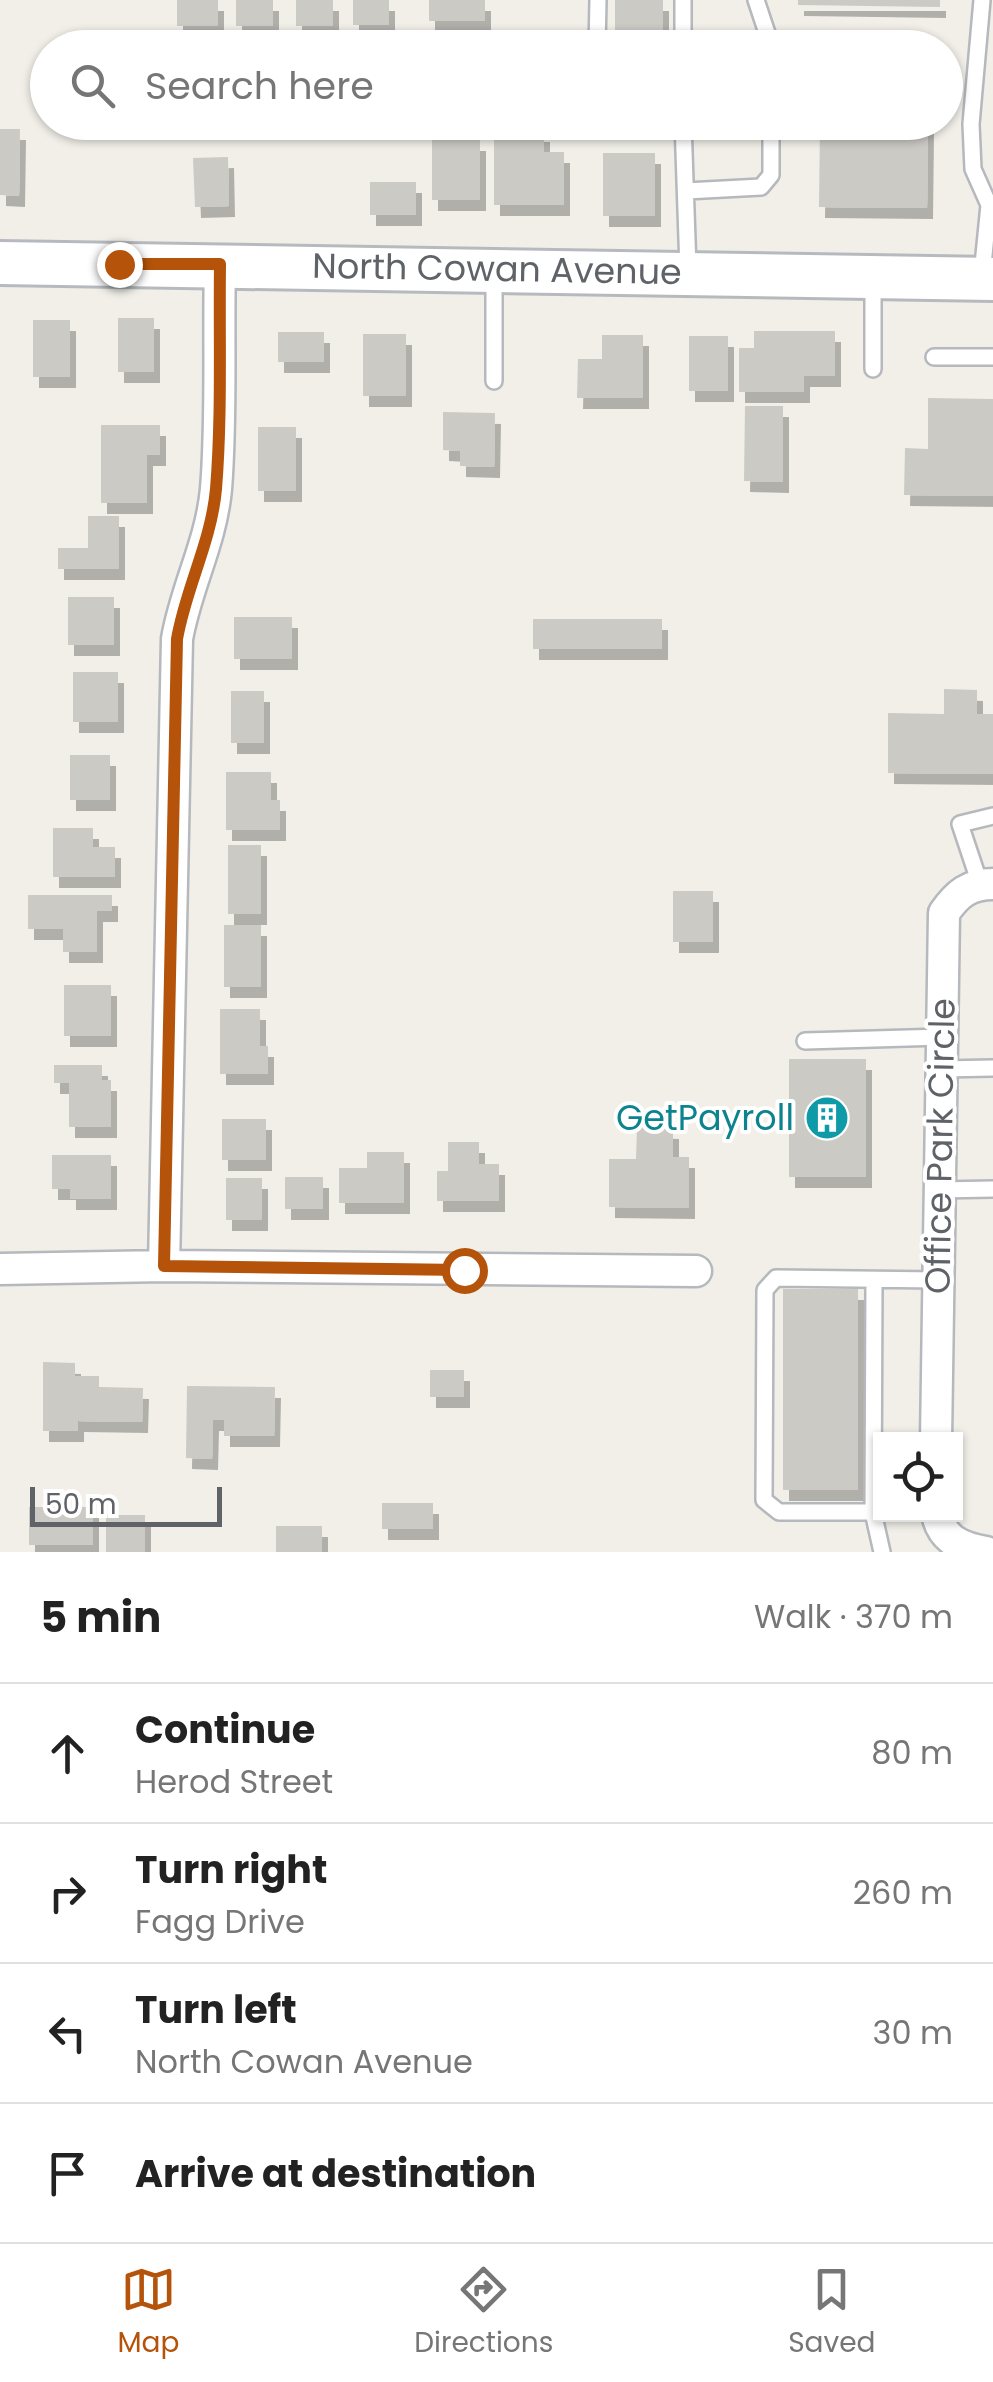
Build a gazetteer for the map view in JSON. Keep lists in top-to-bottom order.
{
  "streets": {
    "street": ["North Cowan Avenue", "Office Park Circle"]
  },
  "places": {
    "building": ["GetPayroll"]
  },
  "scale_bar": "50 m",
  "page": {
    "search": "Search here",
    "scale": "50 m",
    "heading": ["5 min", "Walk · 370 m"],
    "list": [
      ["Continue", "Herod Street", "80 m"],
      ["Turn right", "Fagg Drive", "260 m"],
      ["Turn left", "North Cowan Avenue", "30 m"],
      "Arrive at destination"
    ],
    "nav": ["Map", "Directions", "Saved"]
  }
}
